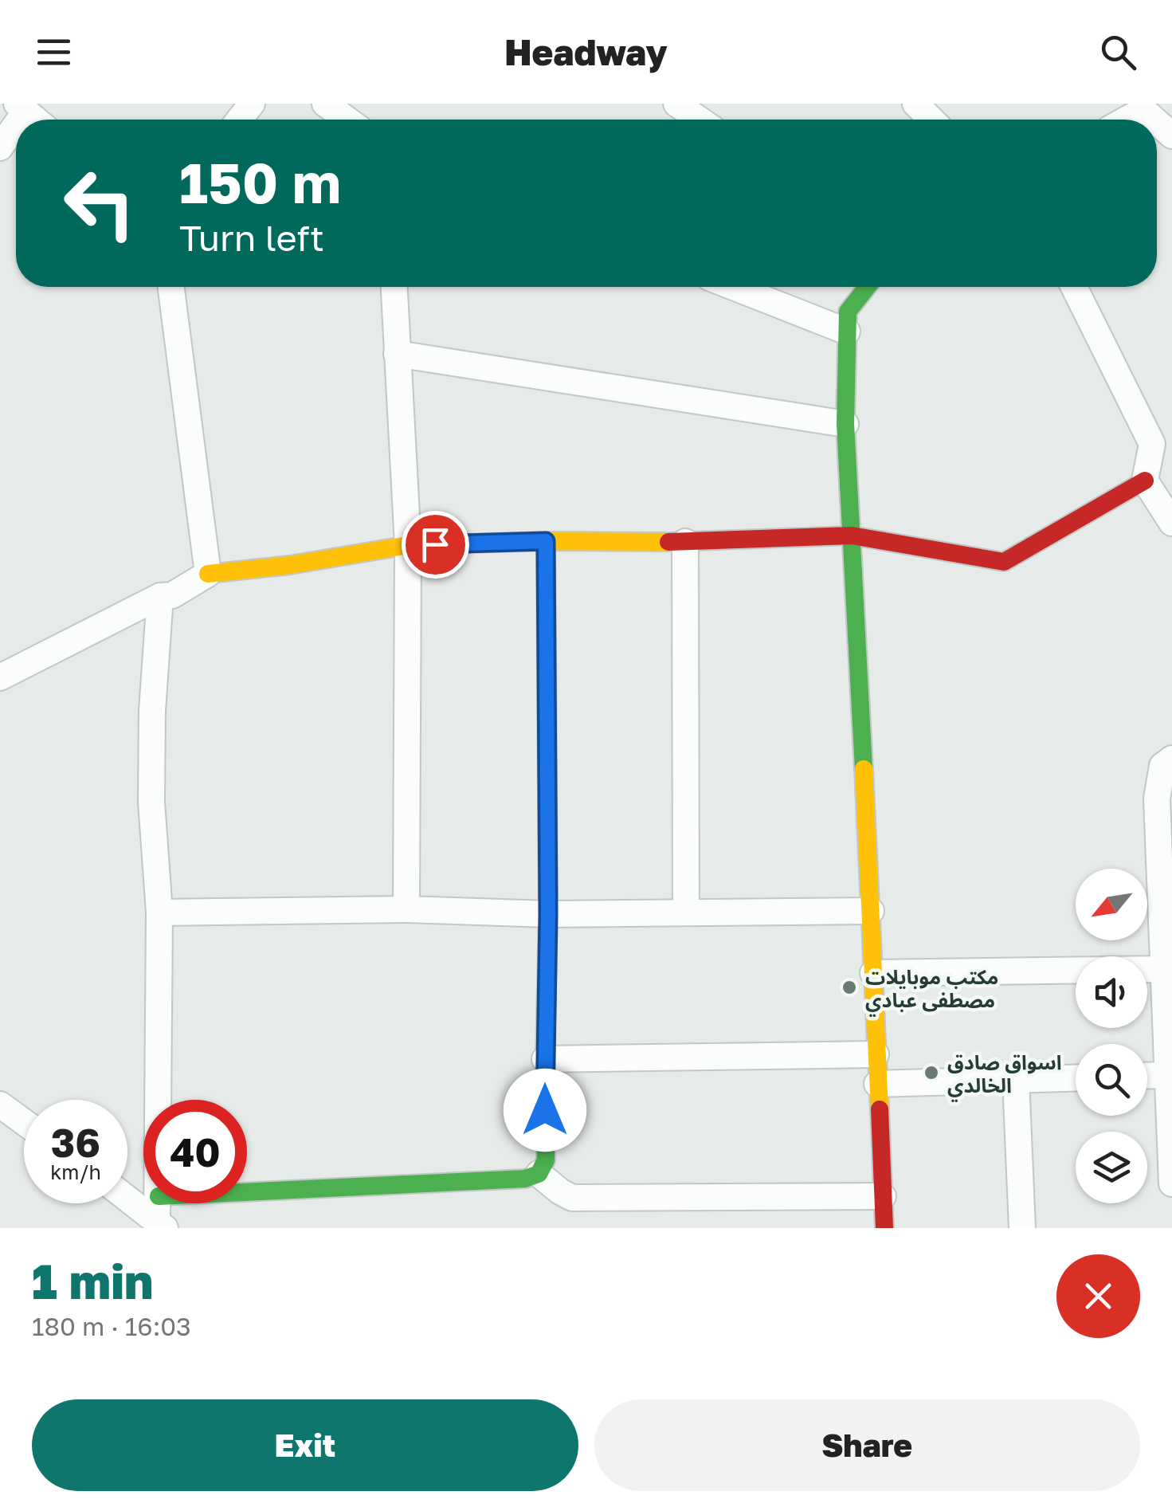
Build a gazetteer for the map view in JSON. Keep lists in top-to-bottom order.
{
  "places": ["مكتب موبايلات مصطفى عبادي", "اسواق صادق الخالدي"],
  "north": "bottom left",
  "page": {
    "header": "Headway",
    "turn": ["150 m", "Turn left"],
    "speed": "36 km/h",
    "limit": "40",
    "heading": ["1 min", "180 m · 16:03"],
    "buttons": ["Exit", "Share"]
  }
}
